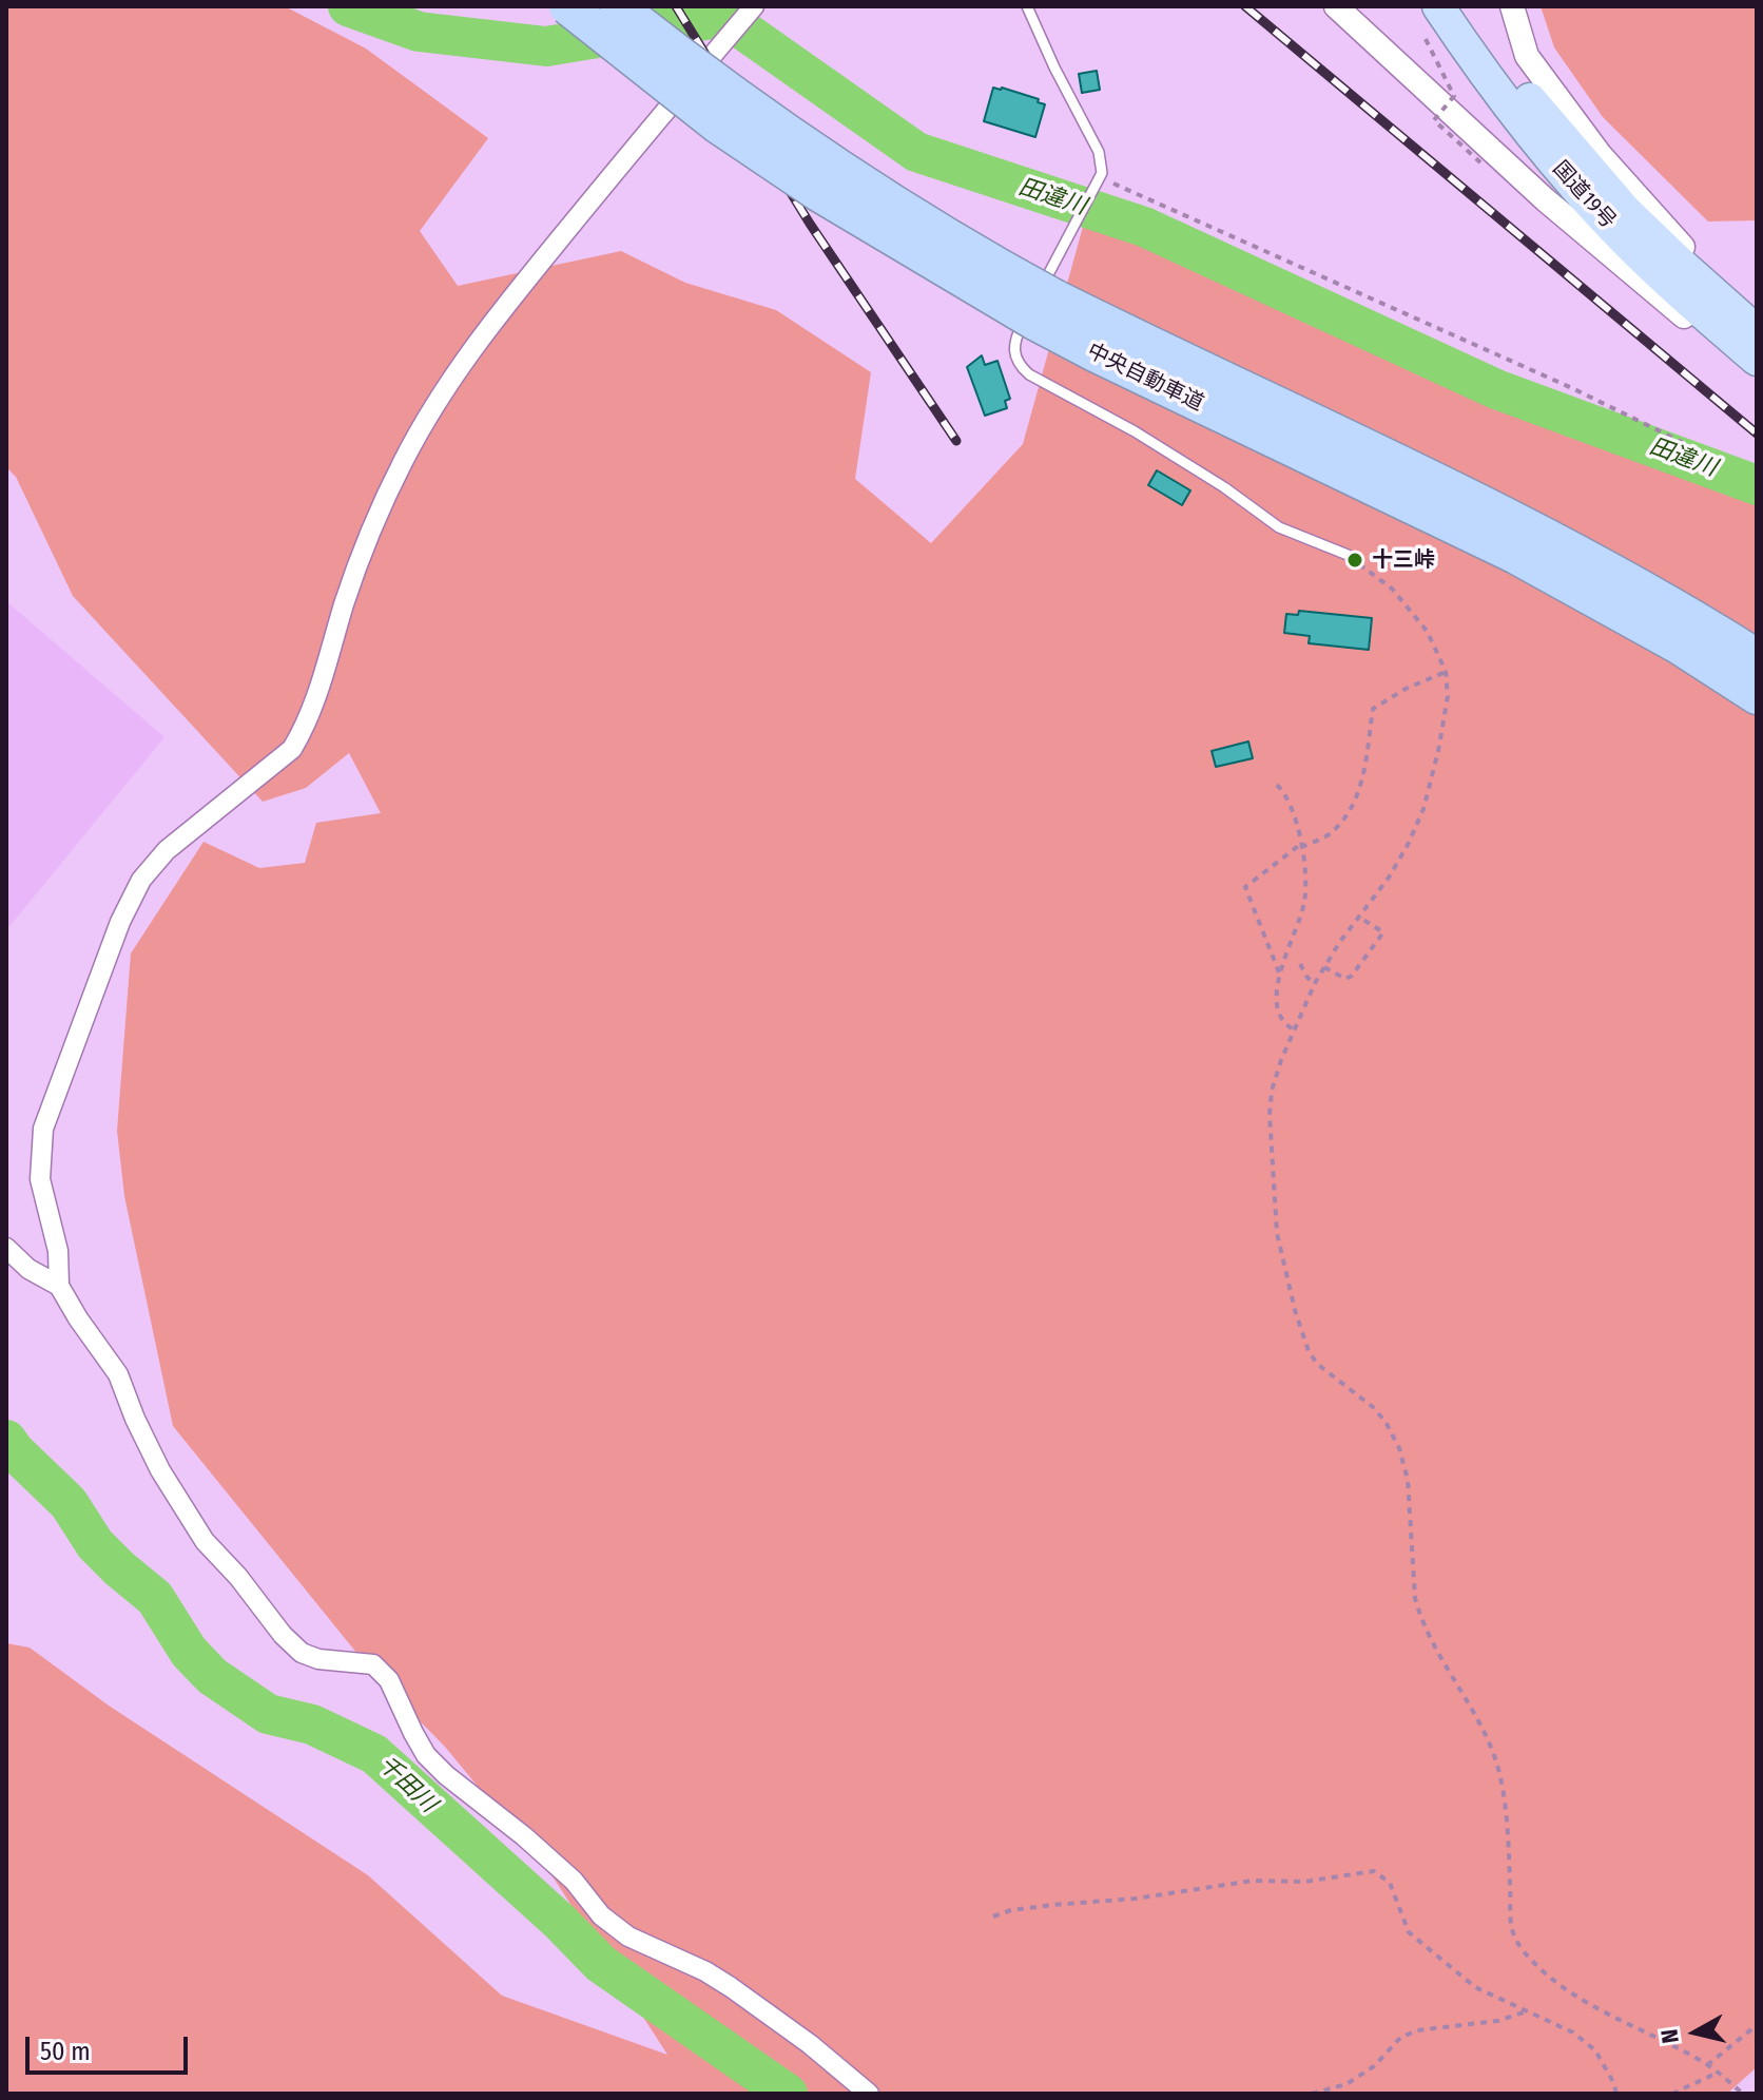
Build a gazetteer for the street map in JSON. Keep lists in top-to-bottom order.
{
  "streets": {
    "highway": ["国道19号", "中央自動車道"]
  },
  "water": ["田違川", "千田川"],
  "places": ["十三峠"],
  "scale_bar": "50 m",
  "north": "left"
}
